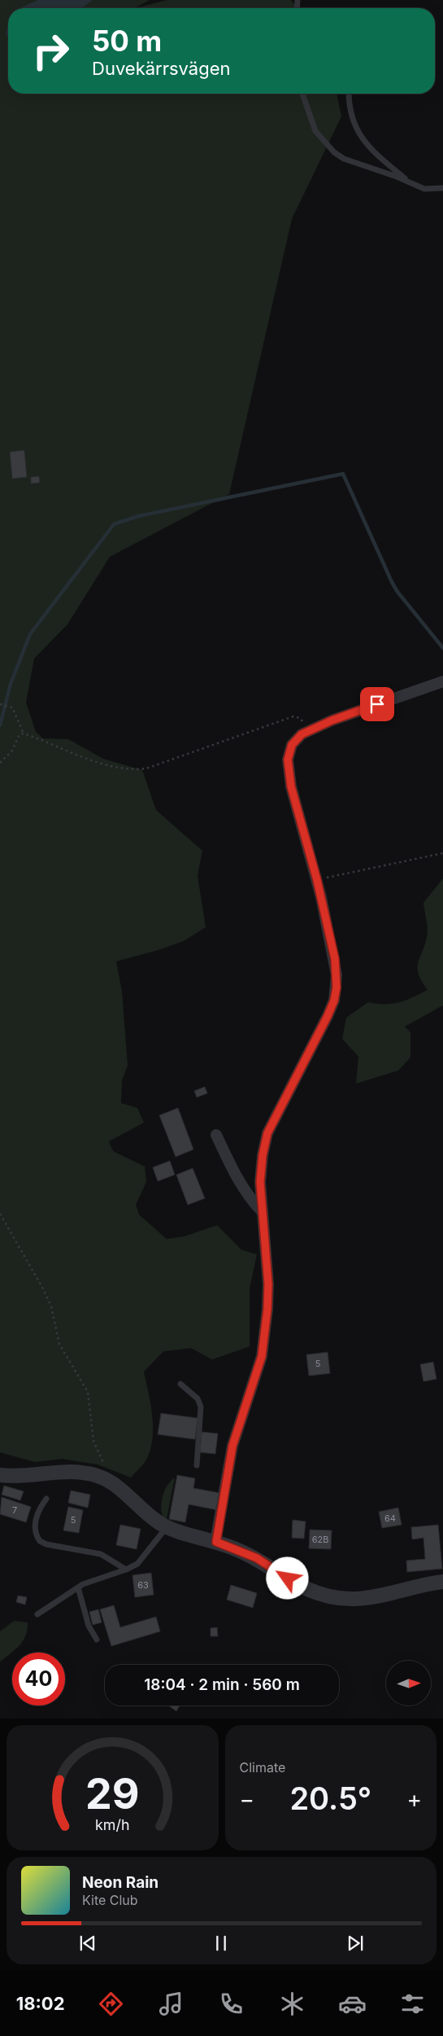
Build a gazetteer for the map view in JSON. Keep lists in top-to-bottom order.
{
  "house_numbers": [
    "5",
    "7",
    "64",
    "5",
    "62B",
    "63"
  ],
  "north": "right",
  "page": {
    "turn": ["50 m", "Duvekärrsvägen"],
    "limit": "40",
    "trip": "18:04 · 2 min · 560 m",
    "tile": "Climate",
    "heat": ["−", "20.5°", "+"],
    "song": ["Neon Rain", "Kite Club"],
    "tabs": "18:02",
    "gauge": ["29", "km/h"]
  }
}
